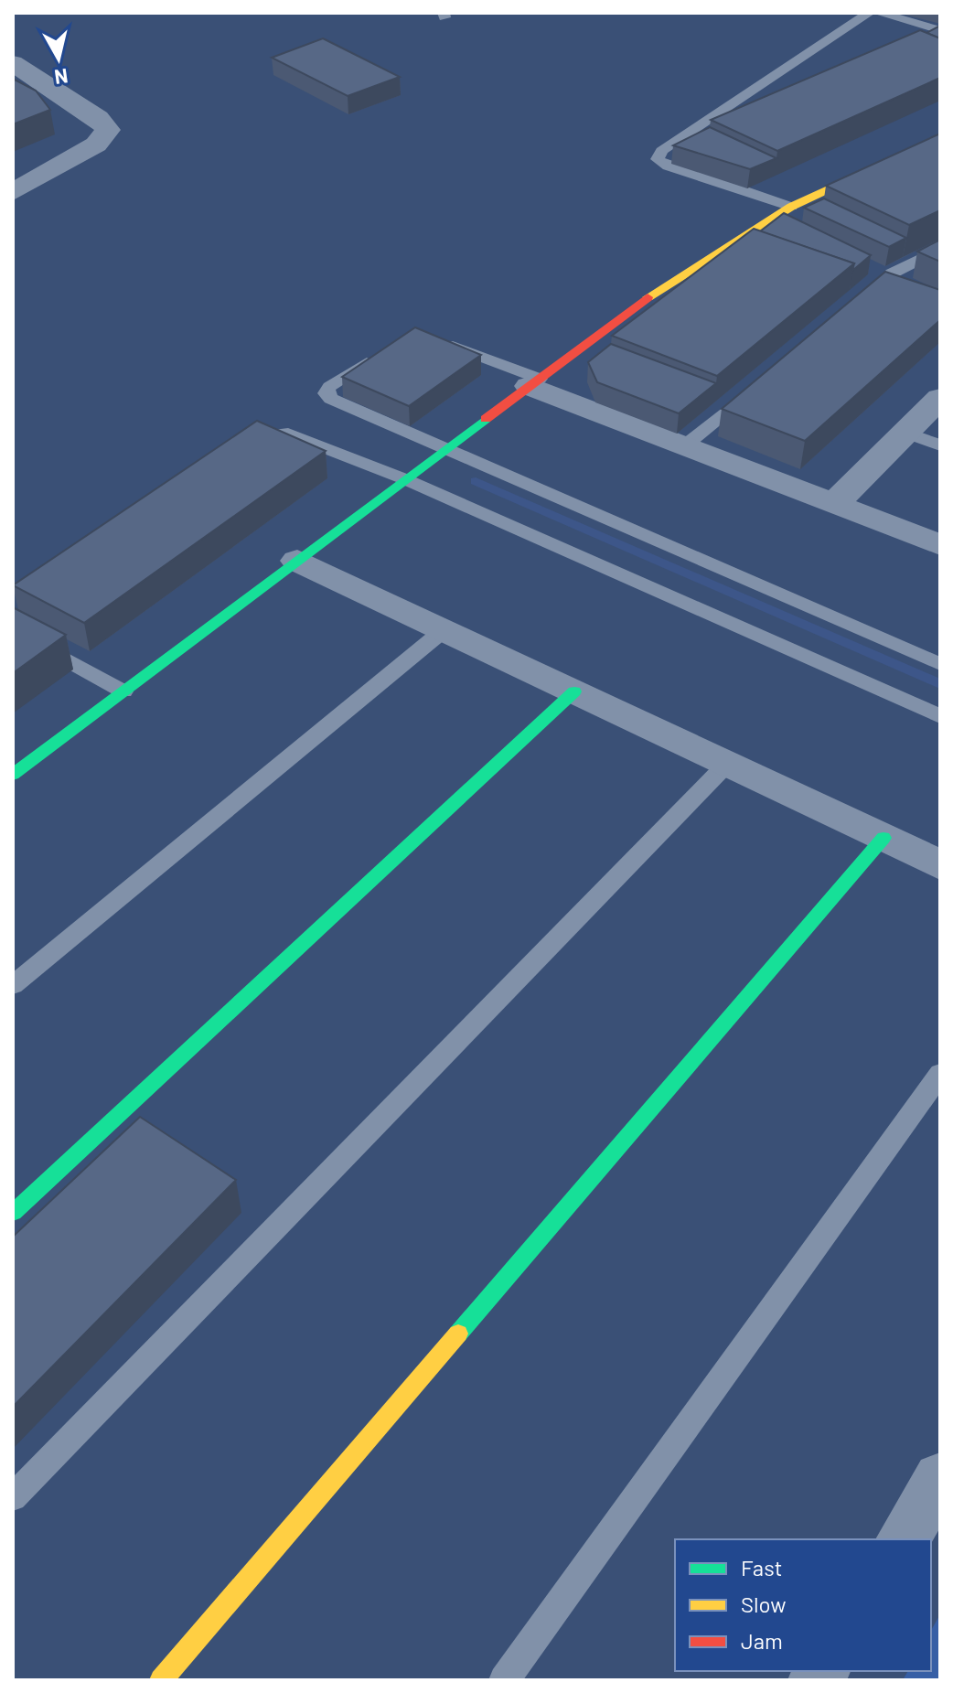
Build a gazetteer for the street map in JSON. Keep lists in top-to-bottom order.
{
  "legend": ["Fast", "Slow", "Jam"],
  "north": "bottom"
}
